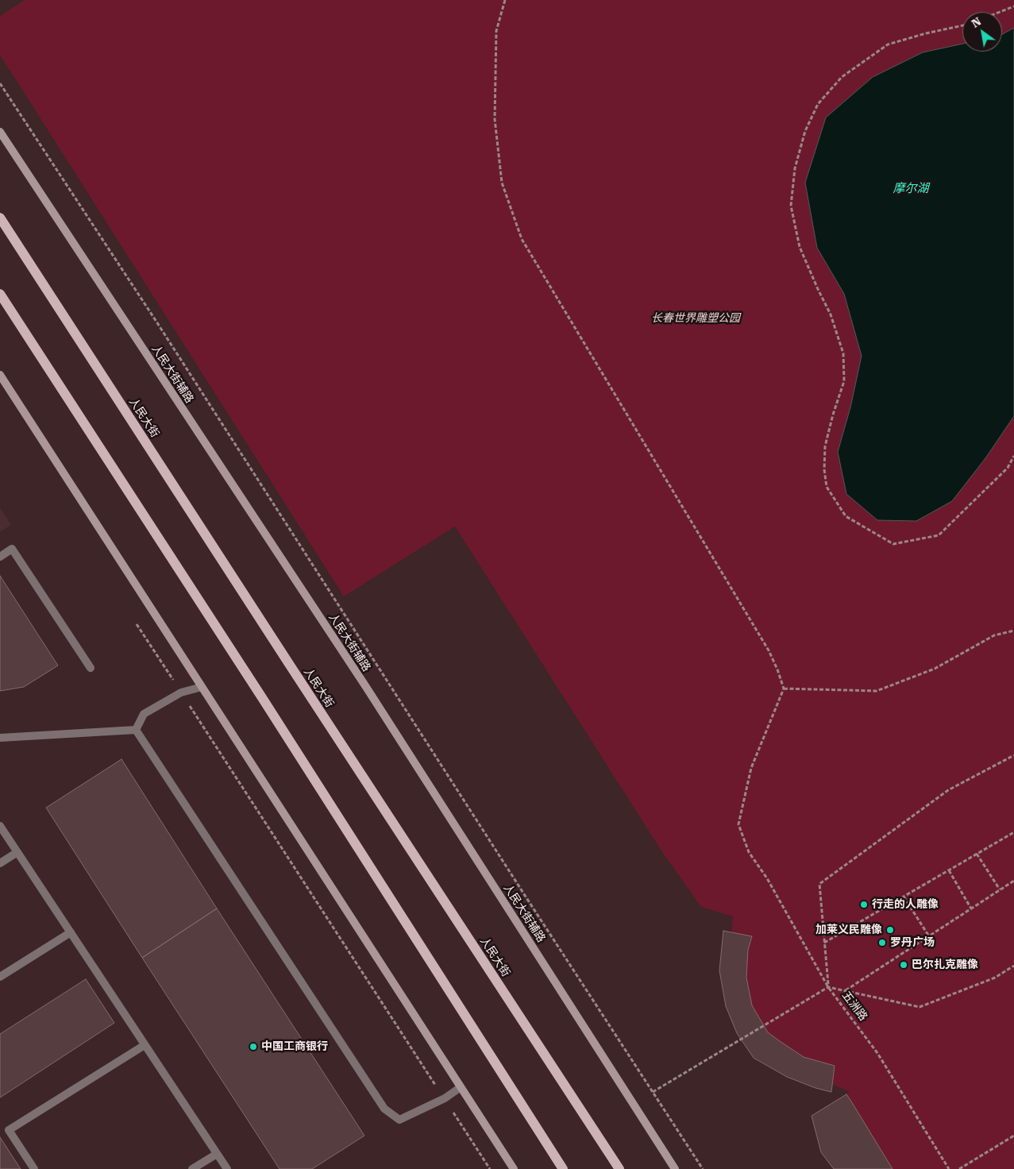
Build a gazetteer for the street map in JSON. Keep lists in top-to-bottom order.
{
  "streets": {
    "main road": ["人民大街辅路", "人民大街"],
    "path": ["五洲路"]
  },
  "water": ["摩尔湖"],
  "parks": ["长春世界雕塑公园"],
  "places": [
    "行走的人雕像",
    "加莱义民雕像",
    "罗丹广场",
    "巴尔扎克雕像",
    "中国工商银行"
  ],
  "north": "top left"
}
